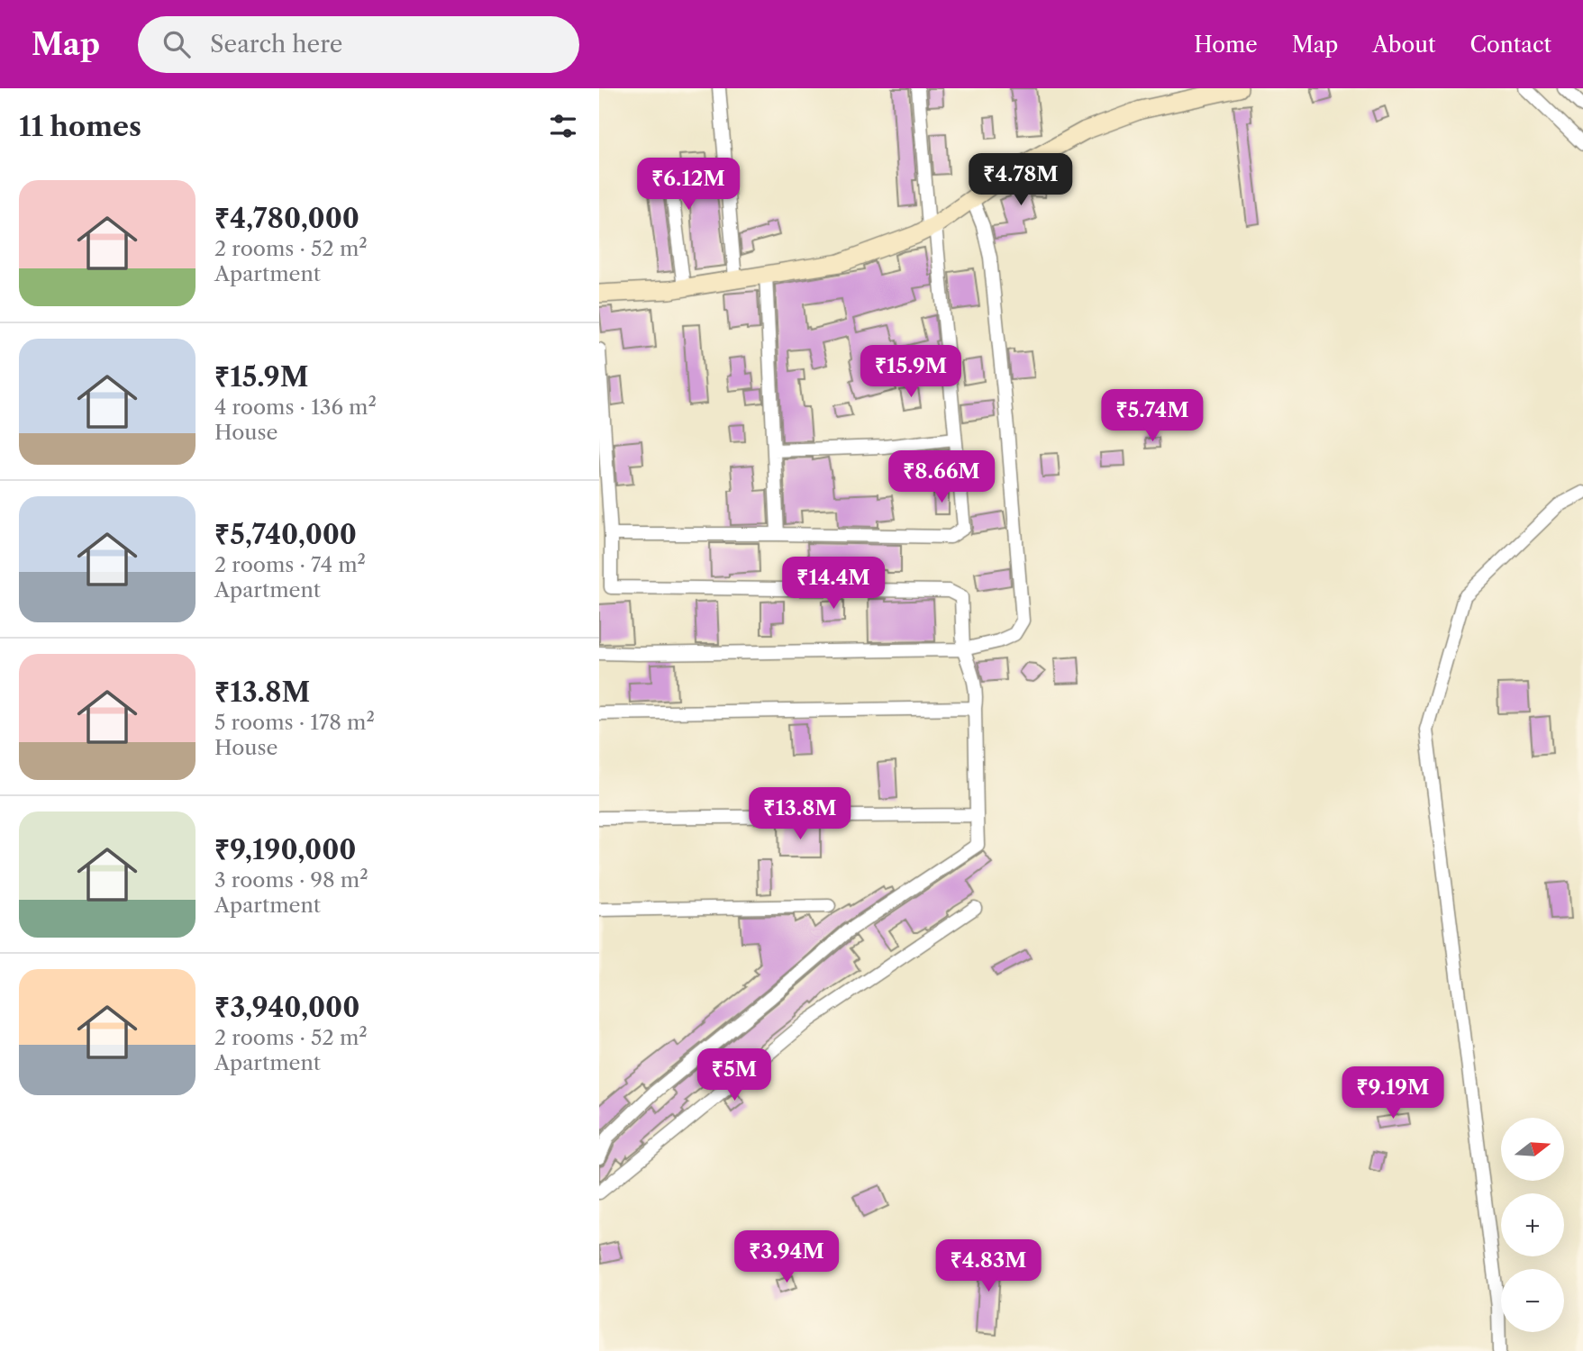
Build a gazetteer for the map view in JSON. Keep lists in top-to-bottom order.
{
  "north": "right",
  "page": {
    "header": "Map",
    "search": "Search here",
    "nav": [
      "Home",
      "Map",
      "About",
      "Contact"
    ],
    "heading": "11 homes",
    "price": [
      "₹4.78M",
      "₹6.12M",
      "₹15.9M",
      "₹5.74M",
      "₹8.66M",
      "₹14.4M",
      "₹13.8M",
      "₹5M",
      "₹9.19M",
      "₹3.94M",
      "₹4.83M"
    ],
    "list": [
      {
        "name": "₹4,780,000",
        "note": "2 rooms · 52 m² · Apartment"
      },
      {
        "name": "₹15.9M",
        "note": "4 rooms · 136 m² · House"
      },
      {
        "name": "₹5,740,000",
        "note": "2 rooms · 74 m² · Apartment"
      },
      {
        "name": "₹13.8M",
        "note": "5 rooms · 178 m² · House"
      },
      {
        "name": "₹9,190,000",
        "note": "3 rooms · 98 m² · Apartment"
      },
      {
        "name": "₹3,940,000",
        "note": "2 rooms · 52 m² · Apartment"
      }
    ],
    "map_buttons": ["+", "−"]
  }
}
